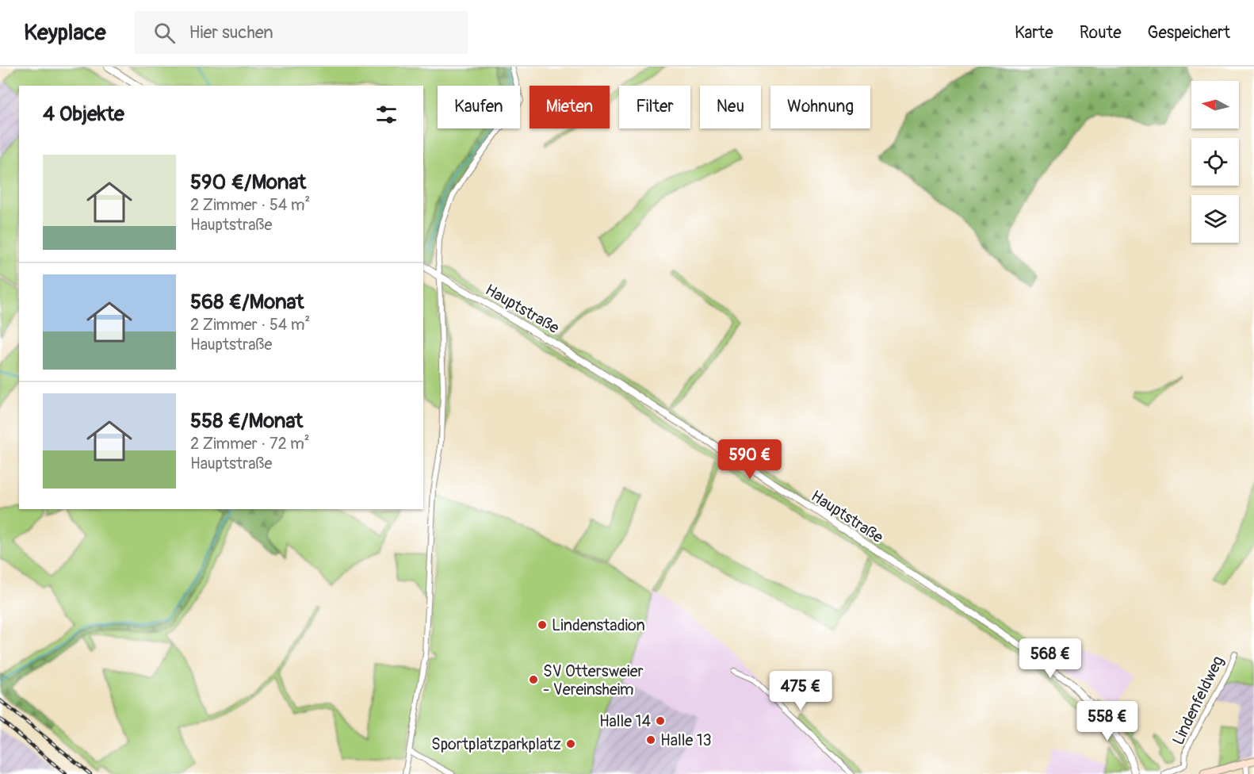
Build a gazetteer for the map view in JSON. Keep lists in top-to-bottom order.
{
  "streets": {
    "street": ["Hauptstraße", "Lindenfeldweg"]
  },
  "places": [
    "Lindenstadion",
    "SV Ottersweier - Vereinsheim",
    "Halle 14",
    "Halle 13",
    "Sportplatzparkplatz"
  ],
  "north": "left",
  "page": {
    "header": "Keyplace",
    "search": "Hier suchen",
    "nav": ["Karte", "Route", "Gespeichert"],
    "chip": [
      "Kaufen",
      "Mieten",
      "Filter",
      "Neu",
      "Wohnung"
    ],
    "heading": "4 Objekte",
    "list": [
      {
        "name": "590 €/Monat",
        "note": "2 Zimmer · 54 m² · Hauptstraße"
      },
      {
        "name": "568 €/Monat",
        "note": "2 Zimmer · 54 m² · Hauptstraße"
      },
      {
        "name": "558 €/Monat",
        "note": "2 Zimmer · 72 m² · Hauptstraße"
      }
    ],
    "price": [
      "590 €",
      "568 €",
      "475 €",
      "558 €"
    ]
  }
}
